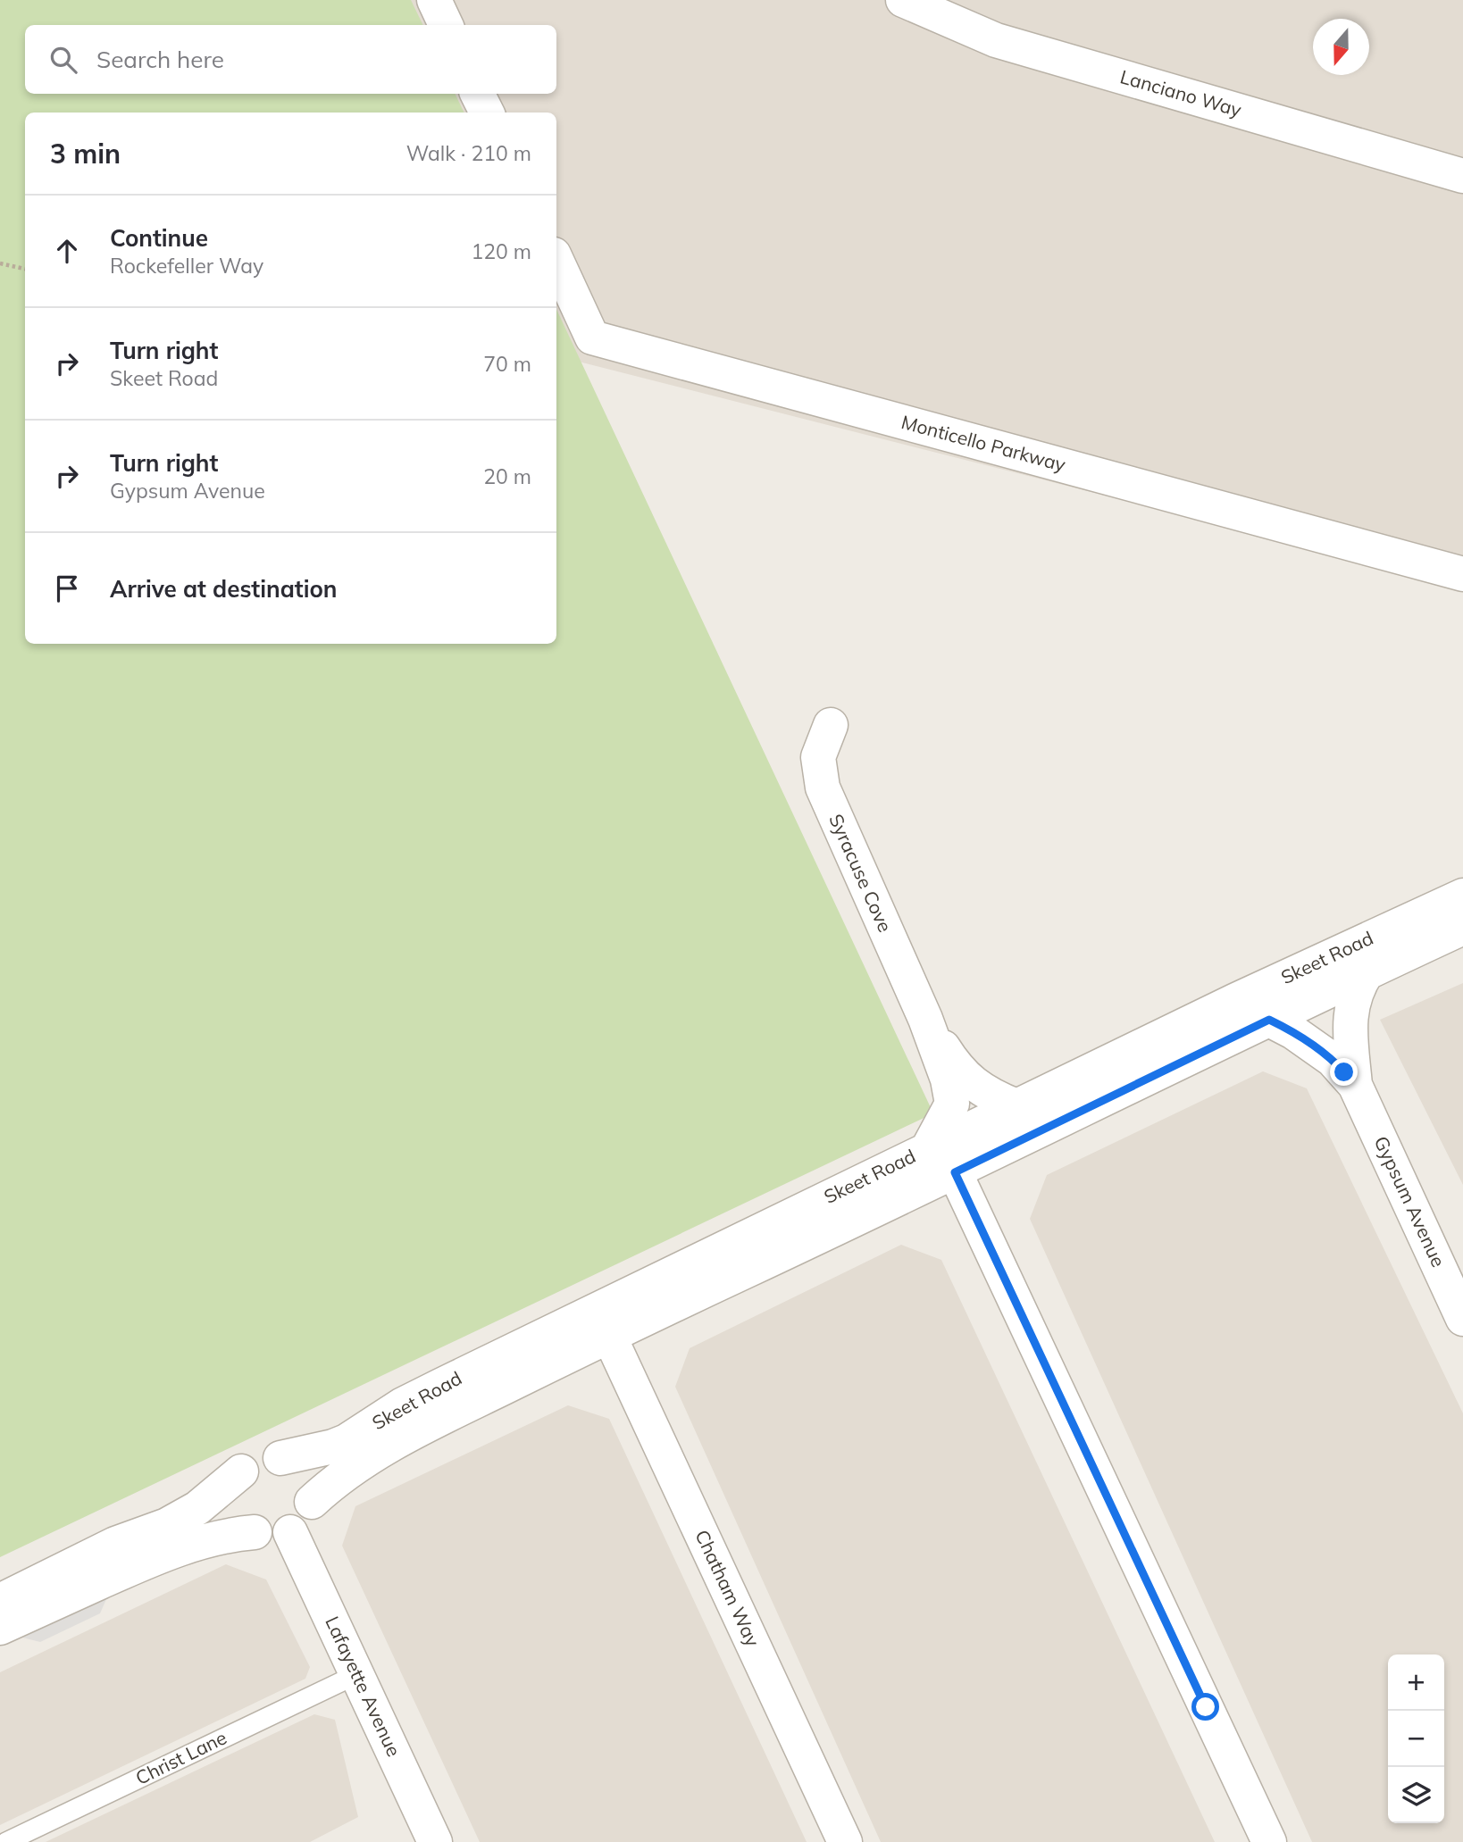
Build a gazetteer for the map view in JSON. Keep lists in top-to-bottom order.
{
  "streets": {
    "street": [
      "Lanciano Way",
      "Monticello Parkway",
      "Syracuse Cove",
      "Skeet Road",
      "Gypsum Avenue",
      "Chatham Way",
      "Lafayette Avenue"
    ],
    "lane": ["Christ Lane"]
  },
  "crossings": [
    ["Syracuse Cove", "Skeet Road"],
    ["Skeet Road", "Gypsum Avenue"],
    ["Skeet Road", "Chatham Way"],
    ["Skeet Road", "Lafayette Avenue"],
    ["Lafayette Avenue", "Christ Lane"]
  ],
  "north": "bottom",
  "page": {
    "search": "Search here",
    "heading": ["3 min", "Walk · 210 m"],
    "list": [
      ["Continue", "Rockefeller Way", "120 m"],
      ["Turn right", "Skeet Road", "70 m"],
      ["Turn right", "Gypsum Avenue", "20 m"],
      "Arrive at destination"
    ],
    "map_buttons": ["+", "−"]
  }
}
